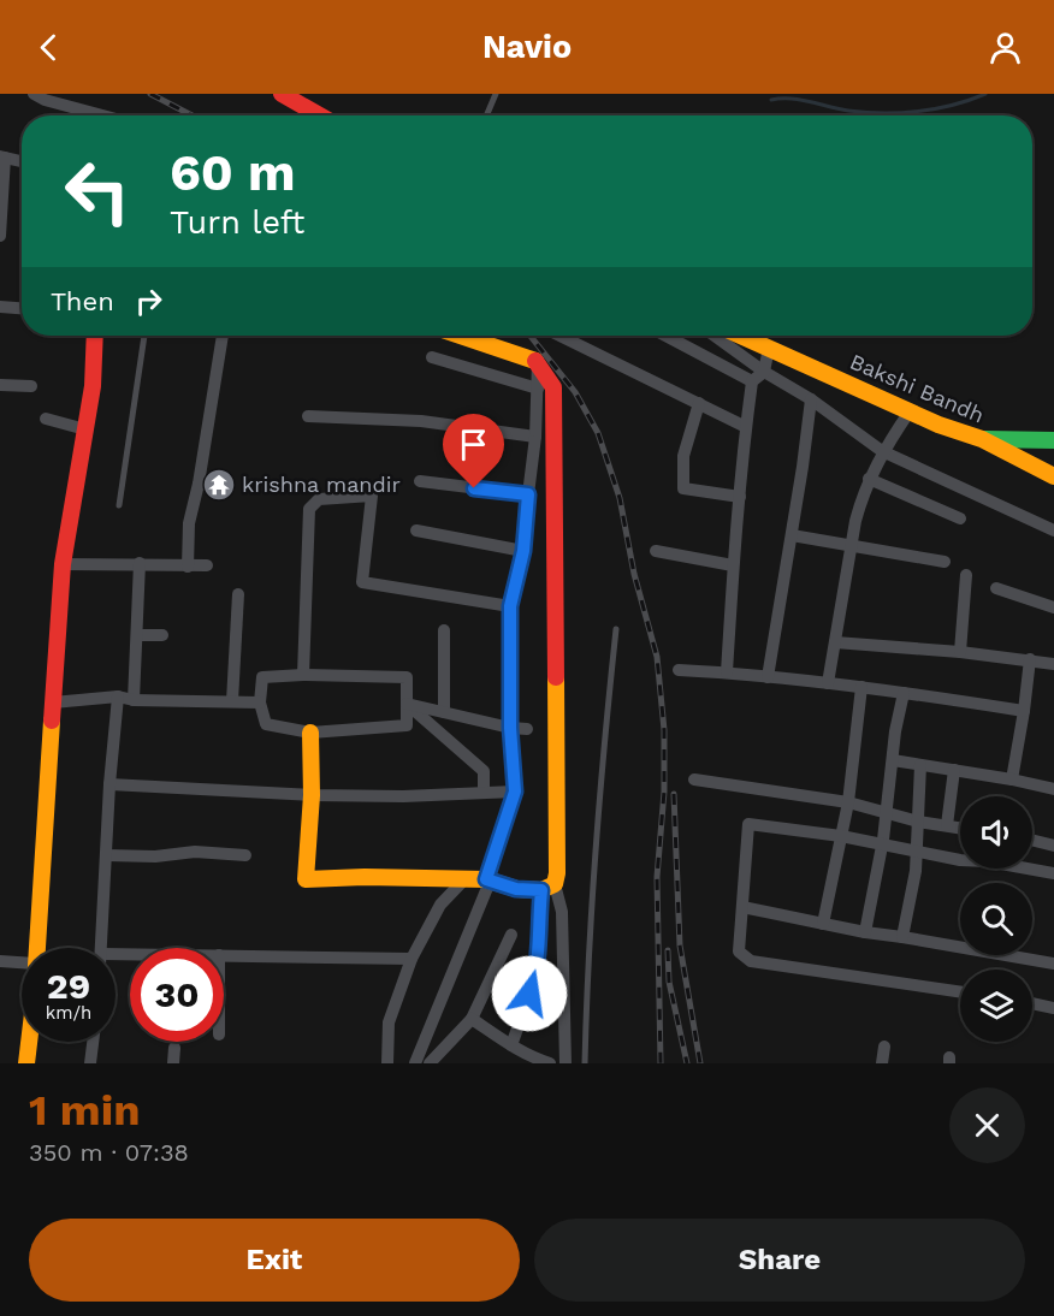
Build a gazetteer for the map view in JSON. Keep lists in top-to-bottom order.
{
  "streets": {
    "street": ["Bakshi Bandh"]
  },
  "places": {
    "temple": ["krishna mandir"]
  },
  "page": {
    "header": "Navio",
    "turn": ["60 m", "Turn left"],
    "then": "Then",
    "speed": "29 km/h",
    "limit": "30",
    "heading": ["1 min", "350 m · 07:38"],
    "buttons": ["Exit", "Share"]
  }
}
